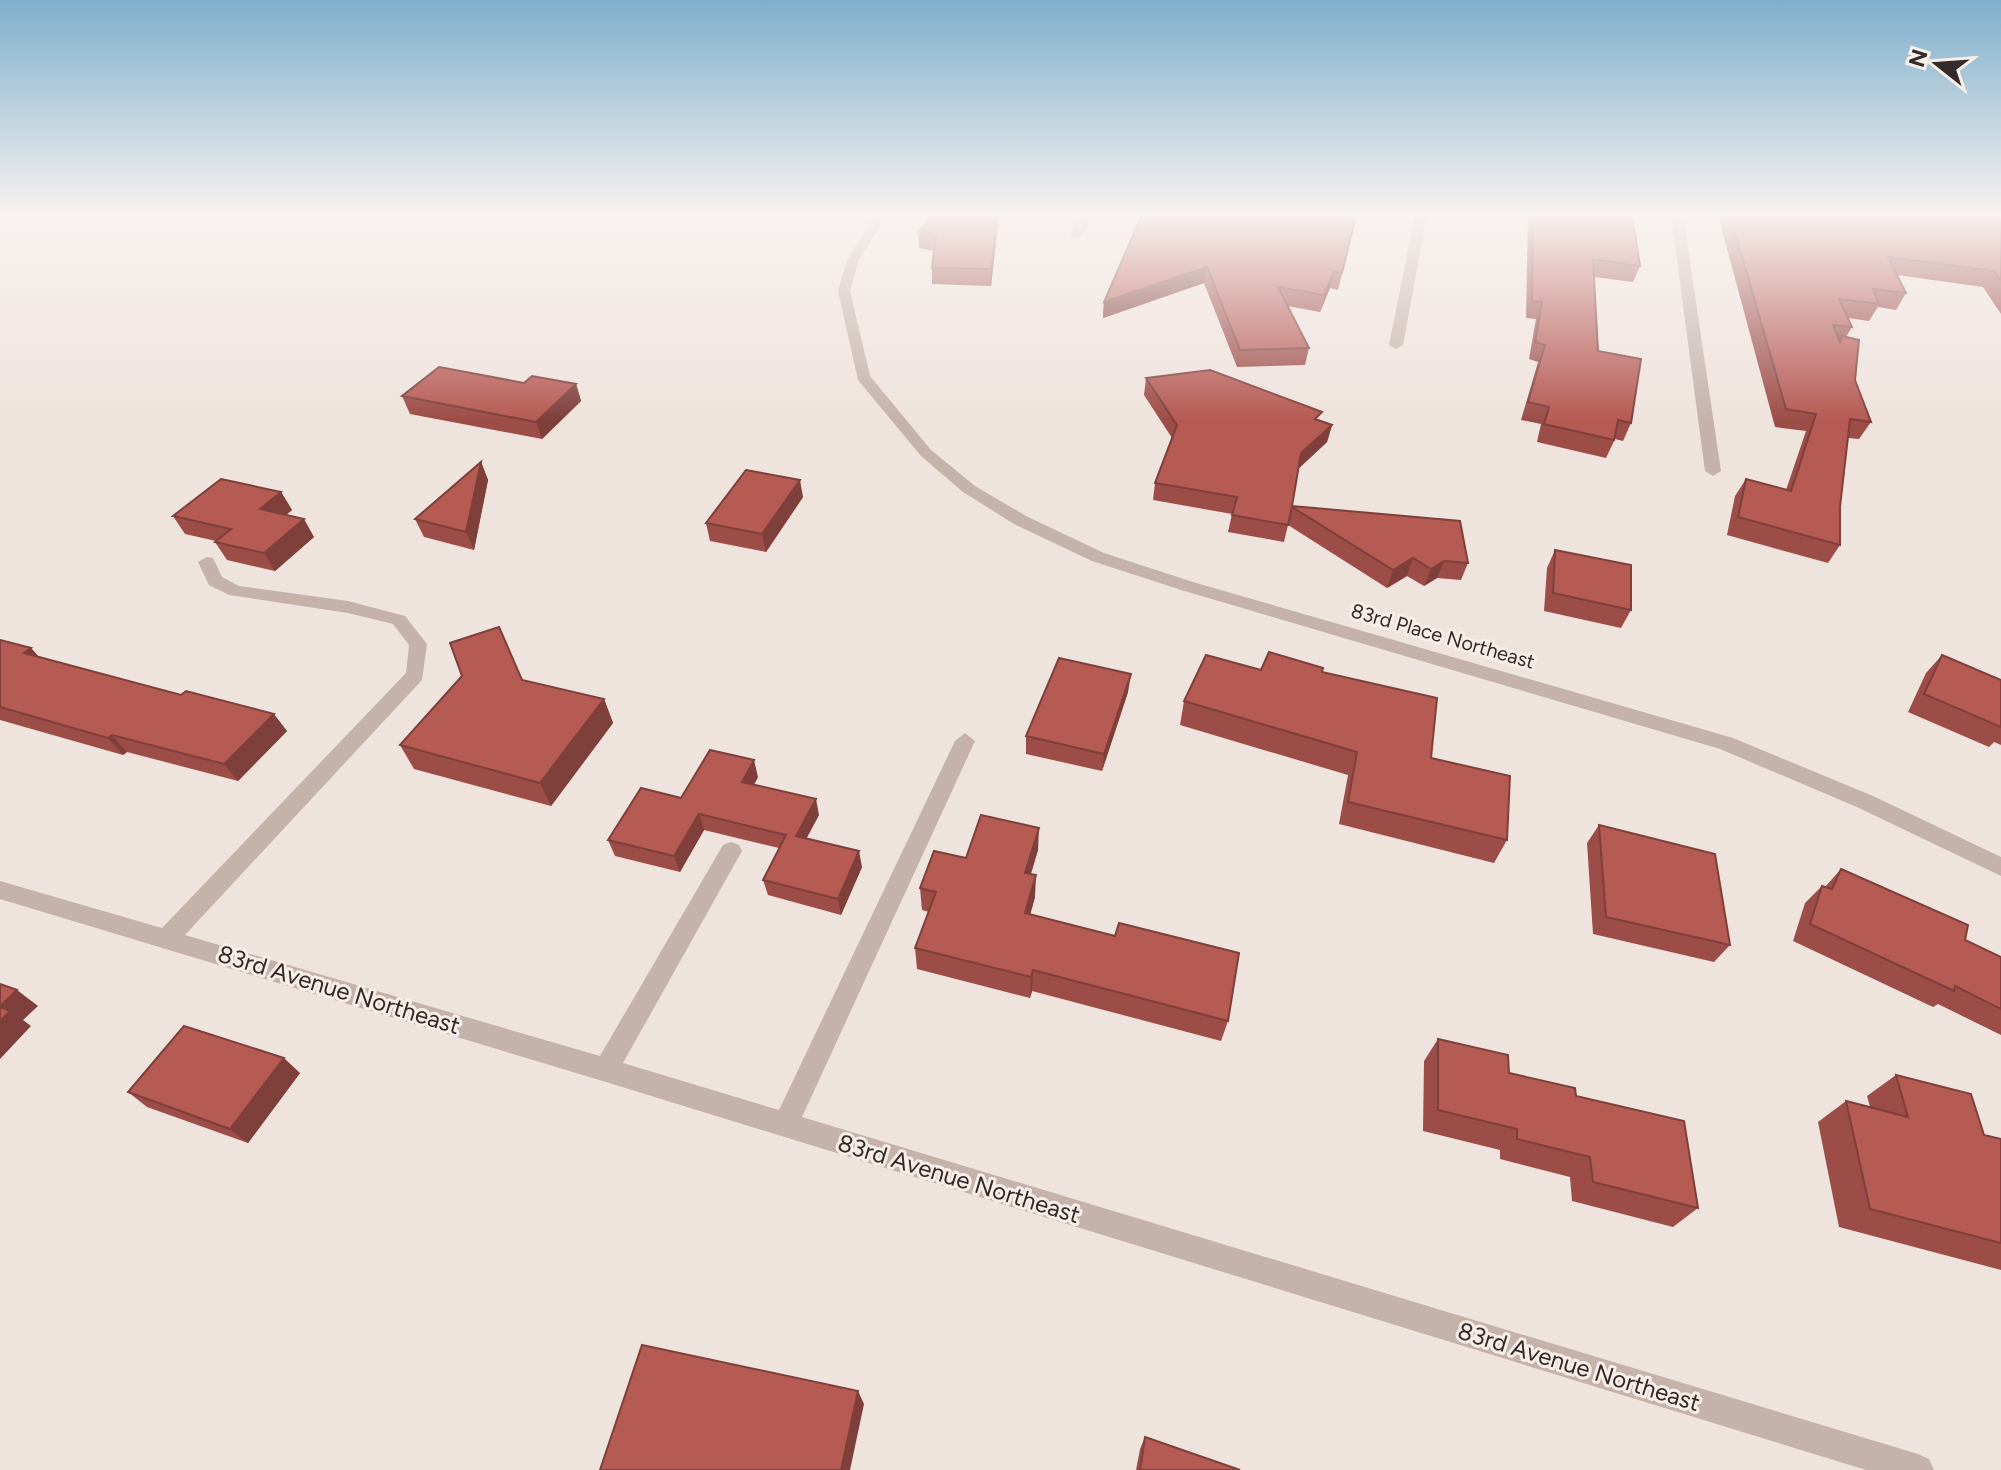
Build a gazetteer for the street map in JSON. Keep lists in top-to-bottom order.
{
  "streets": {
    "street": ["83rd Place Northeast", "83rd Avenue Northeast"]
  },
  "north": "left"
}
